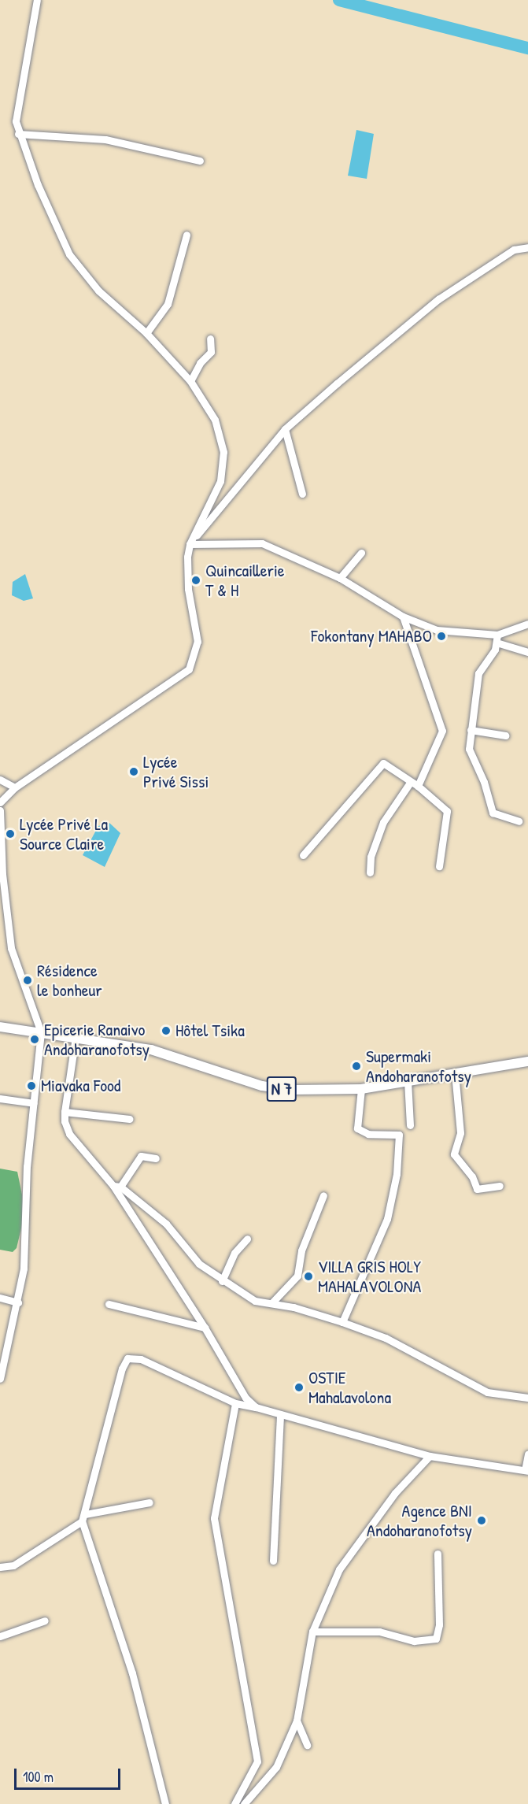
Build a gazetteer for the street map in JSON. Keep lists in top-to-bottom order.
{
  "streets": {
    "main road": ["N 7"]
  },
  "places": [
    "Quincaillerie T & H",
    "Fokontany MAHABO",
    "Lycée Privé Sissi",
    "Lycée Privé La Source Claire",
    "Résidence le bonheur",
    "Hôtel Tsika",
    "Epicerie Ranaivo Andoharanofotsy",
    "Supermaki Andoharanofotsy",
    "Miavaka Food",
    "VILLA GRIS HOLY MAHALAVOLONA",
    "OSTIE Mahalavolona",
    "Agence BNI Andoharanofotsy"
  ],
  "scale_bar": "100 m"
}
